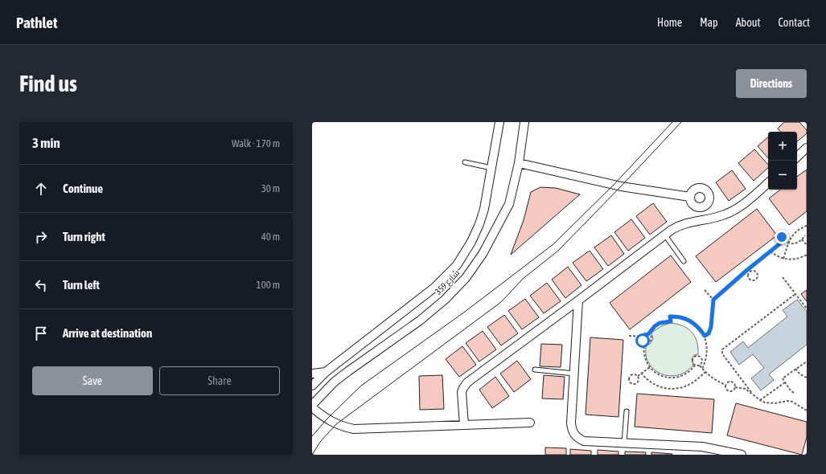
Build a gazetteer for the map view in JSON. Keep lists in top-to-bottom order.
{
  "streets": {
    "street": ["شارع 359"]
  },
  "page": {
    "header": "Pathlet",
    "nav": [
      "Home",
      "Map",
      "About",
      "Contact"
    ],
    "buttons": [
      "Directions",
      ["Save", "Share"]
    ],
    "title": "Find us",
    "heading": ["3 min", "Walk · 170 m"],
    "map_buttons": ["+", "−"],
    "list": [
      ["Continue", "30 m"],
      ["Turn right", "40 m"],
      ["Turn left", "100 m"],
      "Arrive at destination"
    ]
  }
}
